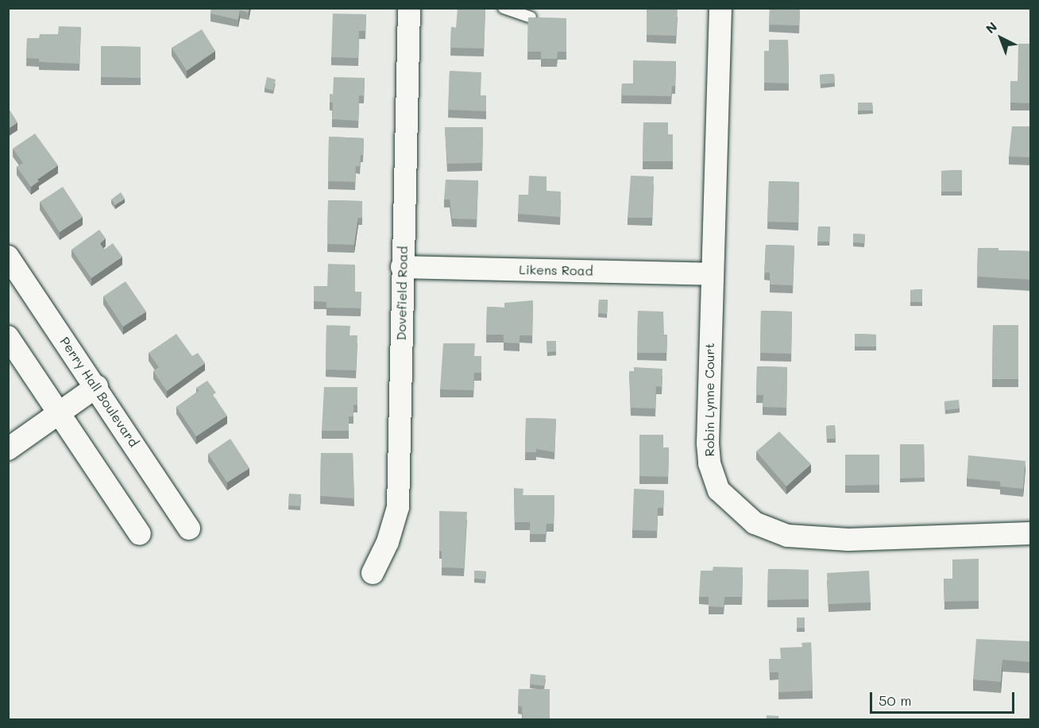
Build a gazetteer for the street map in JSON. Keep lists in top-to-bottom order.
{
  "streets": {
    "street": [
      "Likens Road",
      "Dovefield Road",
      "Perry Hall Boulevard",
      "Robin Lynne Court"
    ]
  },
  "crossings": [
    ["Likens Road", "Dovefield Road"],
    ["Likens Road", "Robin Lynne Court"]
  ],
  "scale_bar": "50 m",
  "north": "top left"
}
